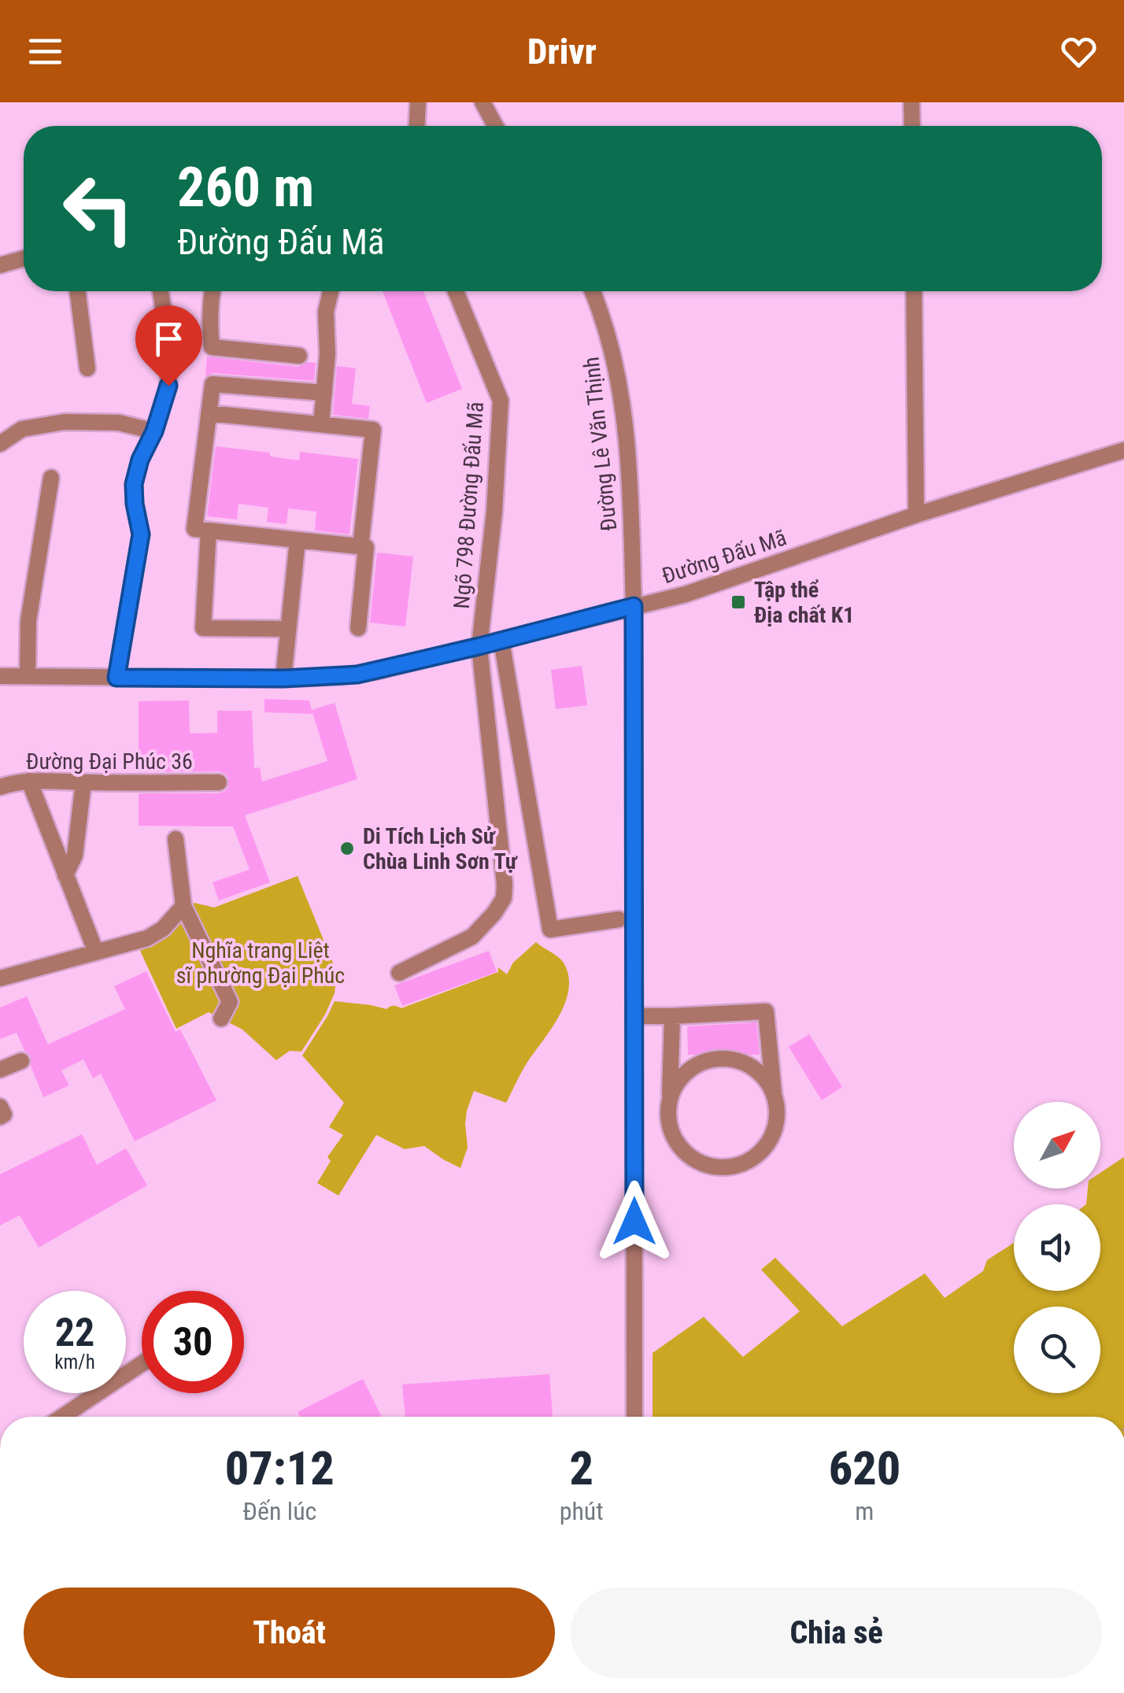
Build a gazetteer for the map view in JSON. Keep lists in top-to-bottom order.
{
  "streets": {
    "street": [
      "Đường Lê Văn Thịnh",
      "Ngõ 798 Đường Đấu Mã",
      "Đường Đấu Mã",
      "Đường Đại Phúc 36"
    ]
  },
  "crossings": [
    ["Đường Lê Văn Thịnh", "Đường Đấu Mã"],
    ["Ngõ 798 Đường Đấu Mã", "Đường Đấu Mã"]
  ],
  "parks": ["Nghĩa trang Liệt sĩ phường Đại Phúc"],
  "places": {
    "transit": ["Tập thể Địa chất K1"],
    "other": ["Di Tích Lịch Sử Chùa Linh Sơn Tự"]
  },
  "north": "top right",
  "page": {
    "header": "Drivr",
    "turn": ["260 m", "Đường Đấu Mã"],
    "speed": "22 km/h",
    "limit": "30",
    "eta": [
      "07:12",
      "Đến lúc",
      "2",
      "phút",
      "620",
      "m"
    ],
    "buttons": ["Thoát", "Chia sẻ"]
  }
}
